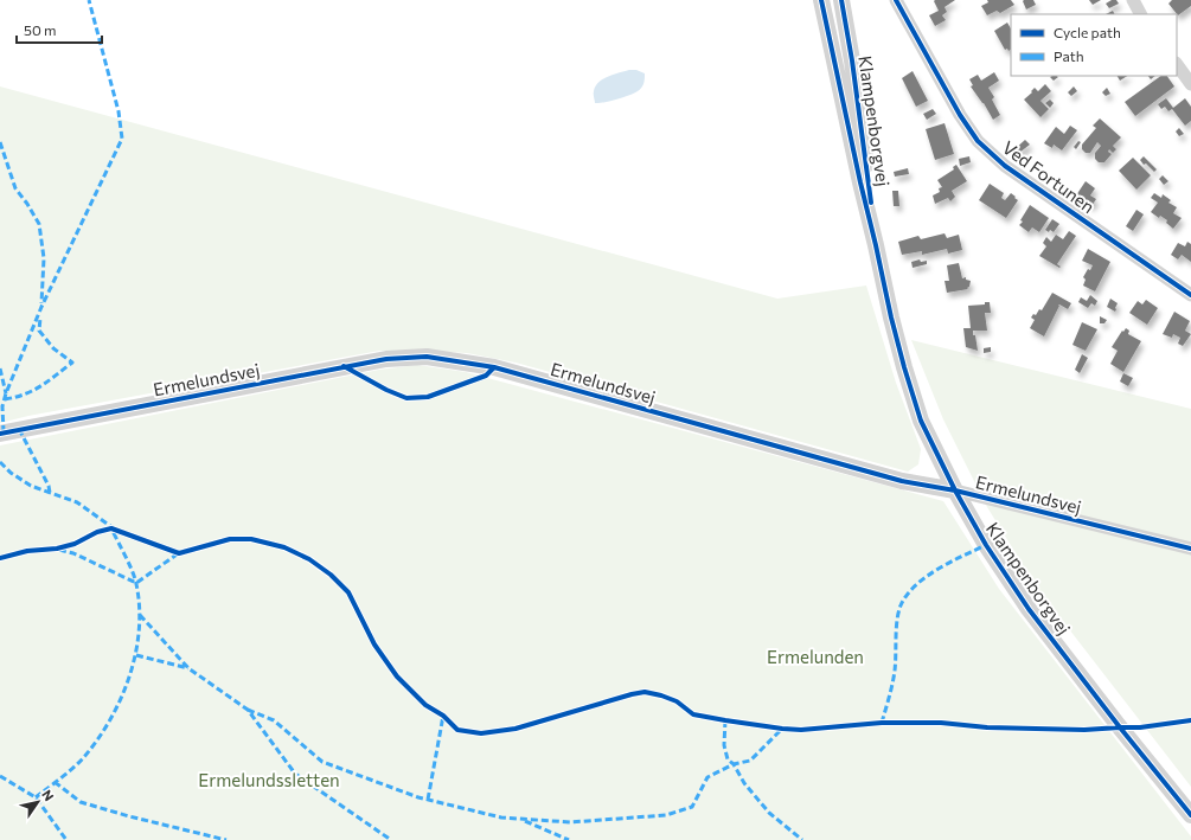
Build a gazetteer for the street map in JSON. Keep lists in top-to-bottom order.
{
  "streets": {
    "street": ["Klampenborgvej", "Ved Fortunen", "Ermelundsvej"]
  },
  "crossings": [
    ["Klampenborgvej", "Ermelundsvej"]
  ],
  "parks": ["Ermelunden", "Ermelundssletten"],
  "legend": ["Cycle path", "Path"],
  "scale_bar": "50 m",
  "north": "top right"
}
